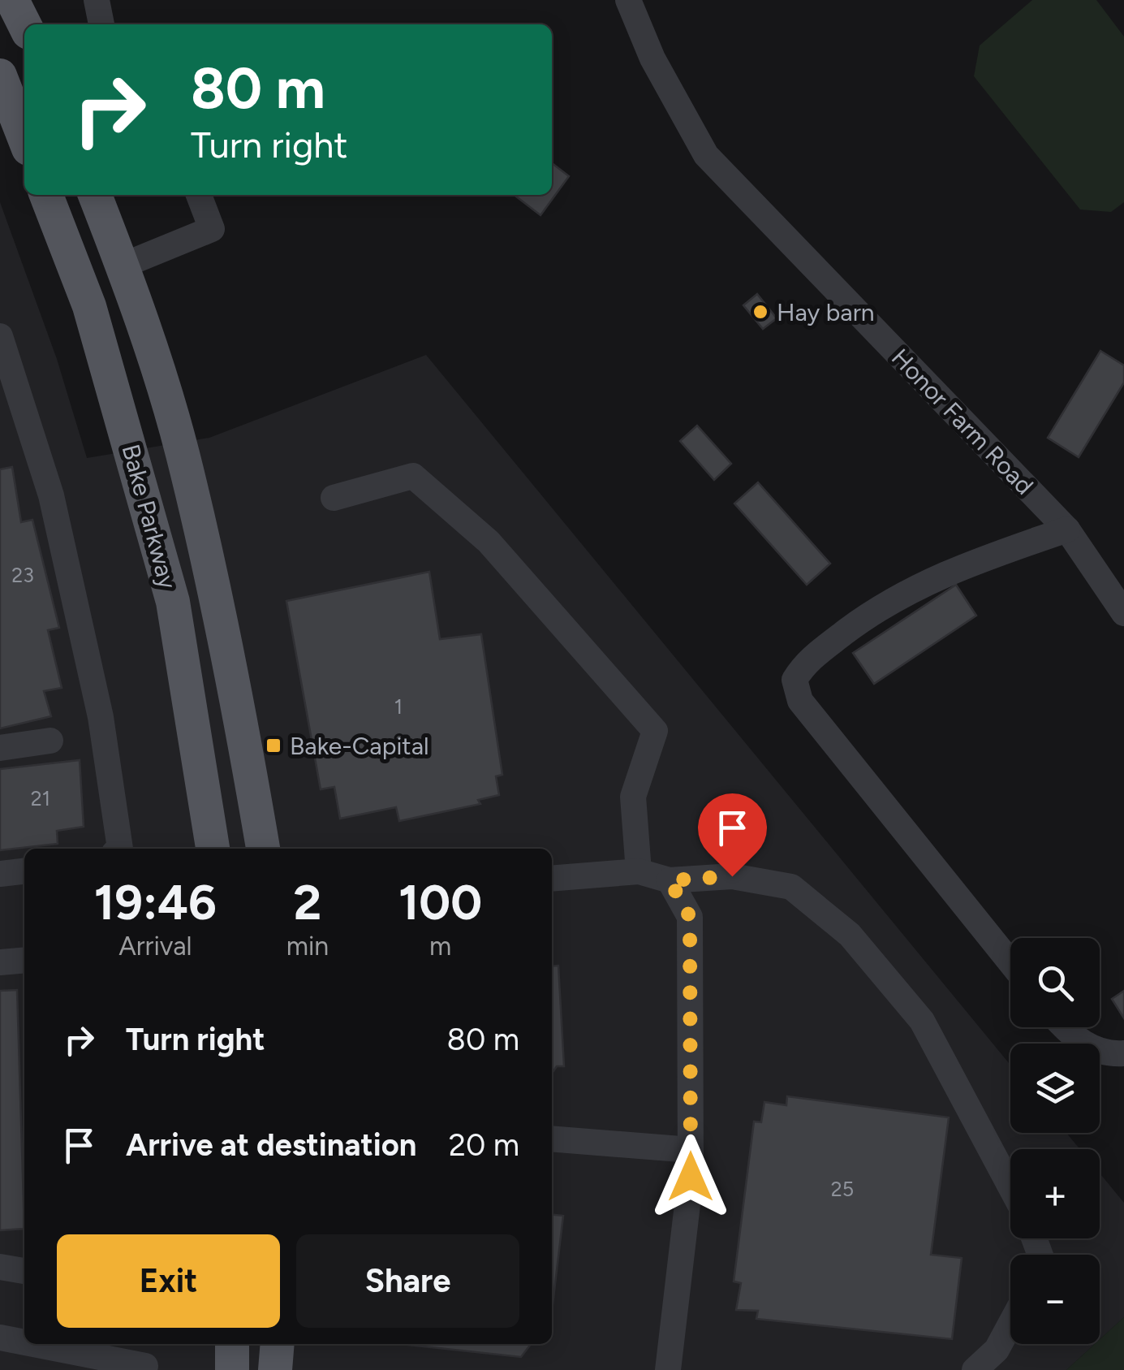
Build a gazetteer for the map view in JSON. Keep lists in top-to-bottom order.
{
  "streets": {
    "main road": ["Bake Parkway"],
    "street": ["Honor Farm Road"]
  },
  "places": {
    "other": ["Hay barn"],
    "transit": ["Bake-Capital"]
  },
  "house_numbers": [
    "23",
    "1",
    "21",
    "25"
  ],
  "page": {
    "turn": ["80 m", "Turn right"],
    "eta": [
      "19:46",
      "Arrival",
      "2",
      "min",
      "100",
      "m"
    ],
    "map_buttons": ["+", "−"],
    "list": [
      {
        "name": "Turn right",
        "value": "80 m"
      },
      {
        "name": "Arrive at destination",
        "value": "20 m"
      }
    ],
    "buttons": ["Exit", "Share"]
  }
}
